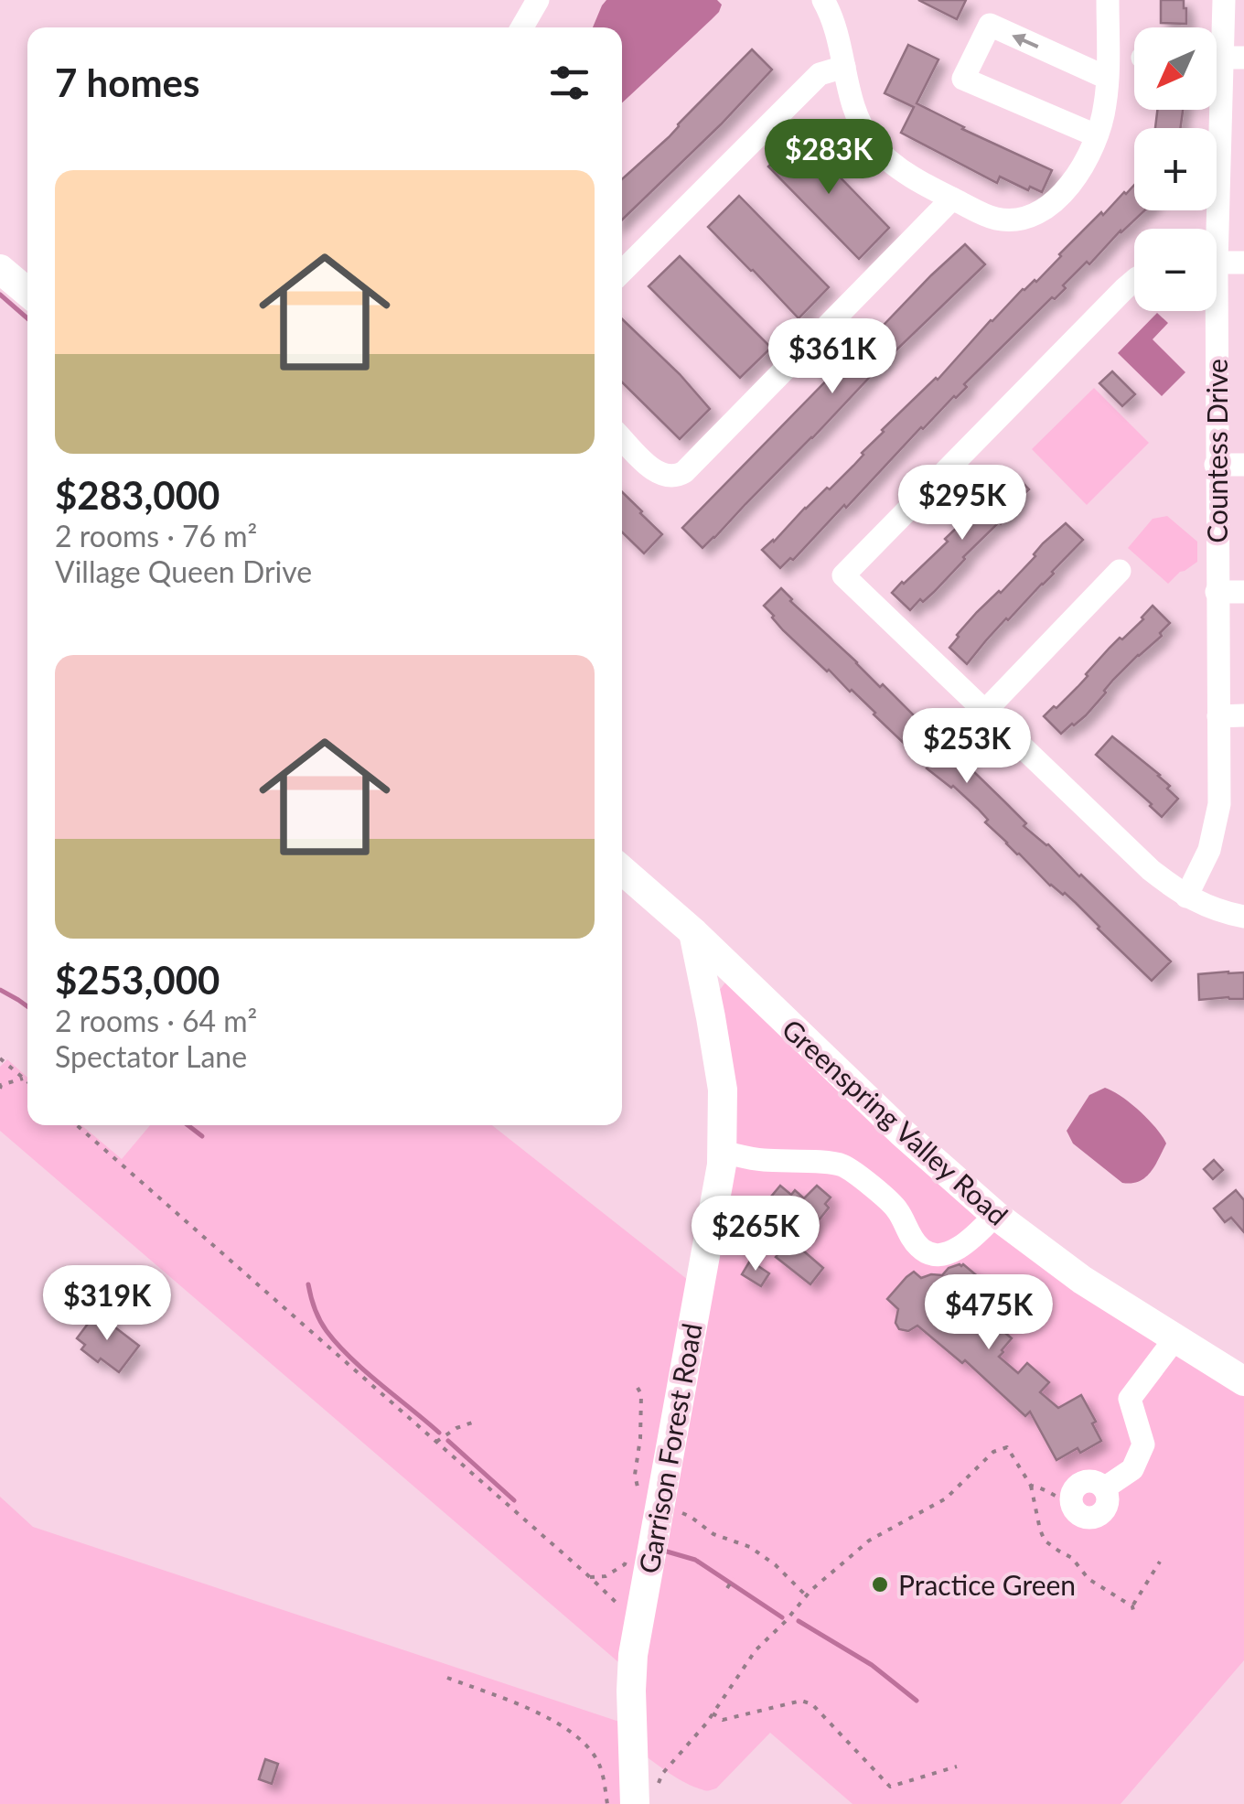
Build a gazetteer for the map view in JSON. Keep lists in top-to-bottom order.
{
  "streets": {
    "main road": ["Greenspring Valley Road", "Garrison Forest Road"],
    "street": ["Countess Drive"]
  },
  "crossings": [
    ["Greenspring Valley Road", "Garrison Forest Road"]
  ],
  "places": ["Practice Green"],
  "north": "bottom left",
  "page": {
    "map_buttons": ["+", "−"],
    "heading": "7 homes",
    "price": [
      "$283K",
      "$361K",
      "$295K",
      "$253K",
      "$265K",
      "$319K",
      "$475K"
    ],
    "list": [
      {
        "name": "$283,000",
        "note": "2 rooms · 76 m² · Village Queen Drive"
      },
      {
        "name": "$253,000",
        "note": "2 rooms · 64 m² · Spectator Lane"
      }
    ]
  }
}
